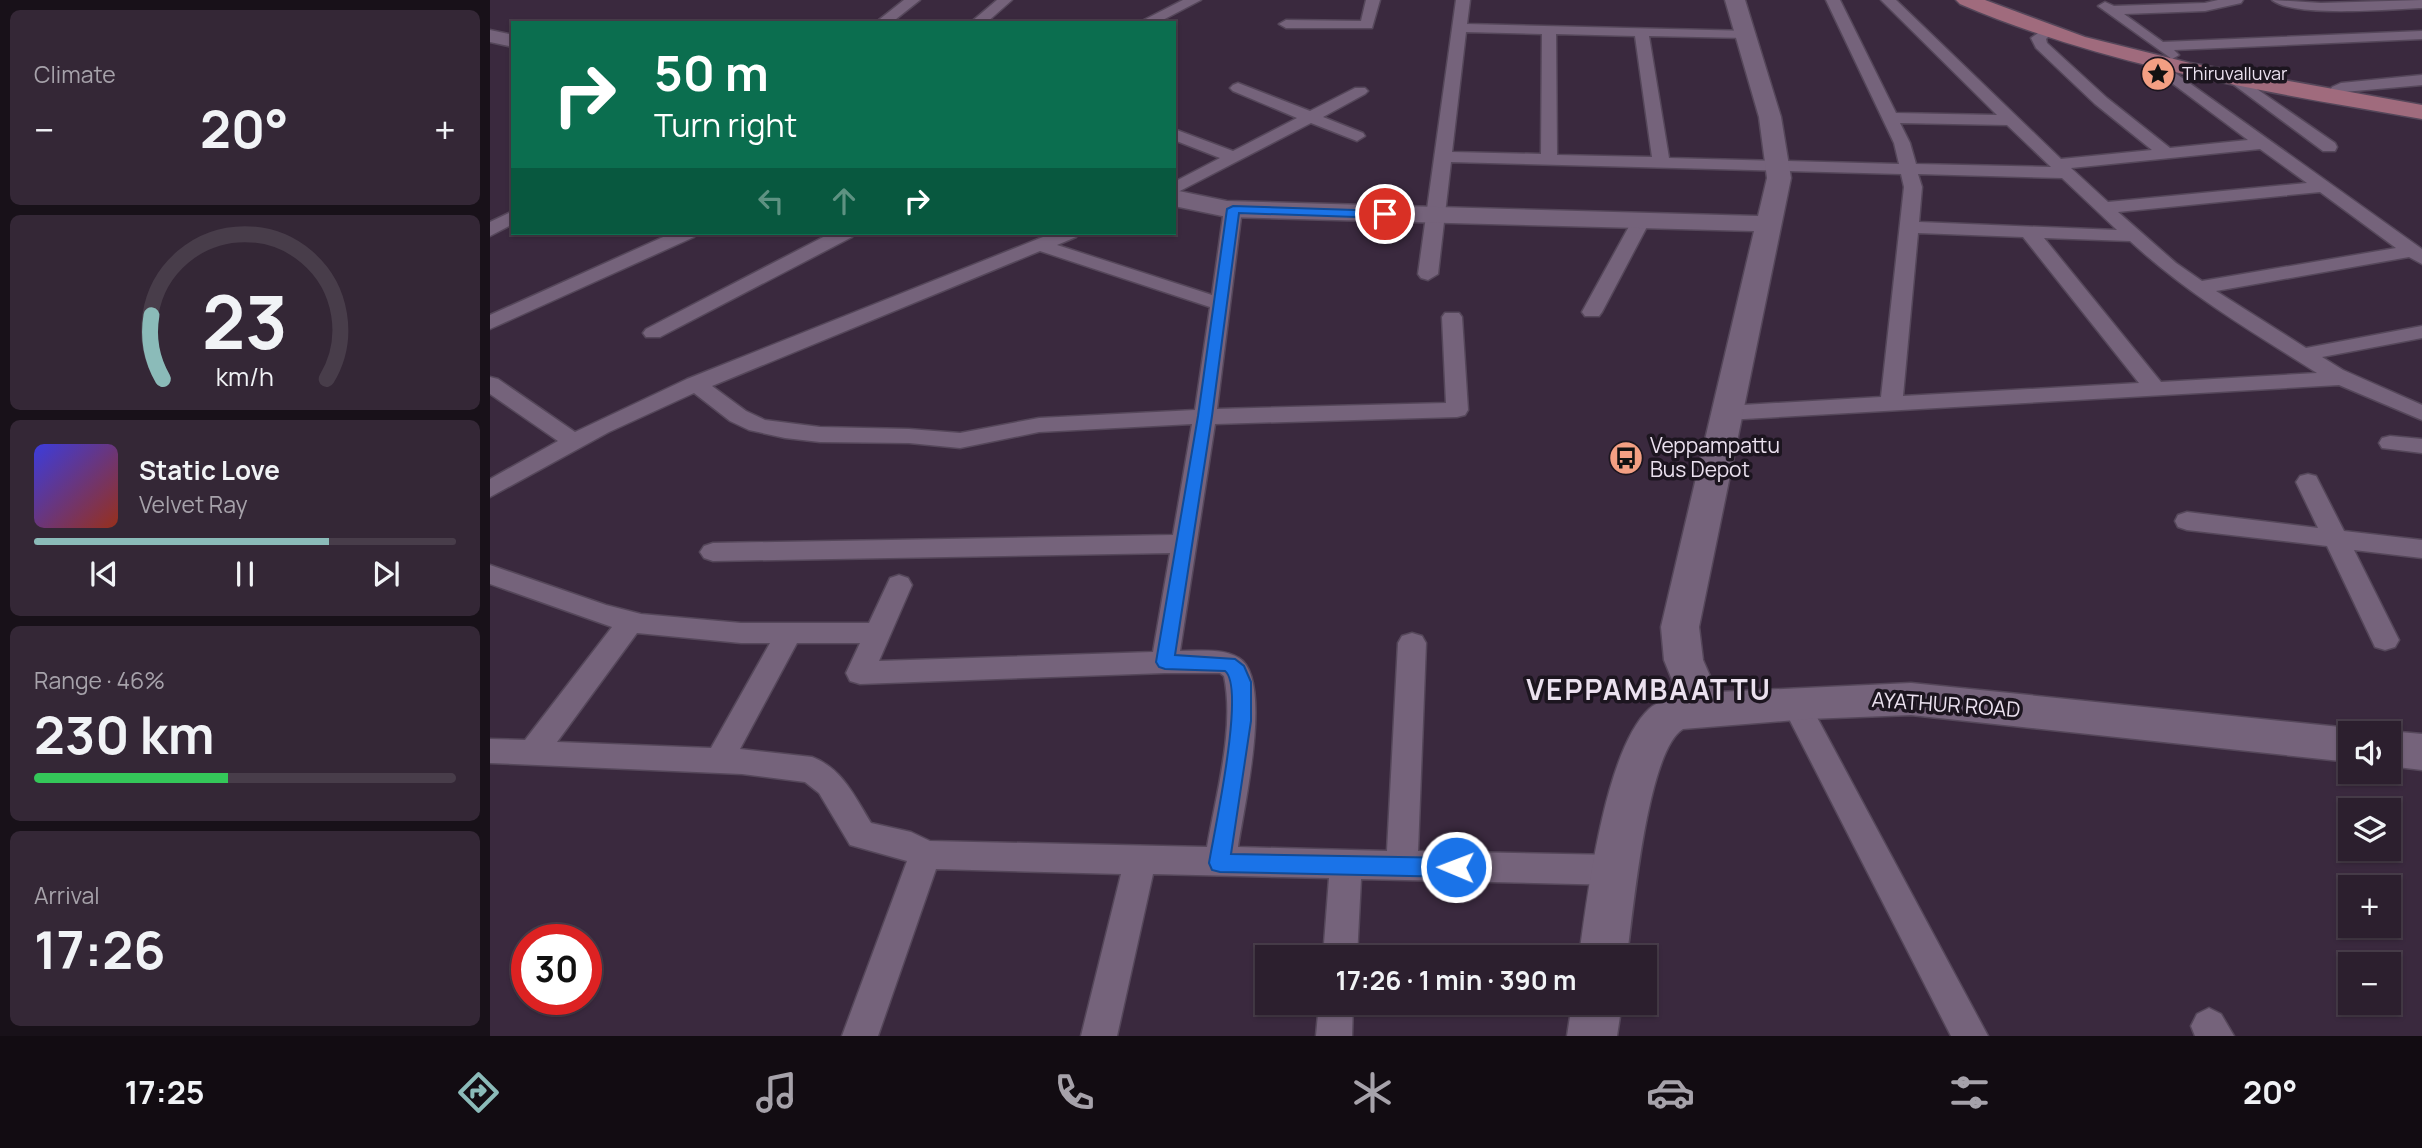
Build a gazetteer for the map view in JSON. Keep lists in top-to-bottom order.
{
  "streets": {
    "street": ["AYATHUR ROAD"]
  },
  "districts": ["VEPPAMBAATTU"],
  "places": {
    "place": ["Thiruvalluvar"],
    "bus stop": ["Veppampattu Bus Depot"]
  },
  "page": {
    "tile": [
      "Climate",
      ["Range · 46%", "230 km"],
      ["Arrival", "17:26"]
    ],
    "turn": ["50 m", "Turn right"],
    "heat": ["−", "20°", "+"],
    "song": ["Static Love", "Velvet Ray"],
    "map_buttons": ["+", "−"],
    "limit": "30",
    "trip": "17:26 · 1 min · 390 m",
    "tabs": ["17:25", "20°"],
    "gauge": ["23", "km/h"]
  }
}
